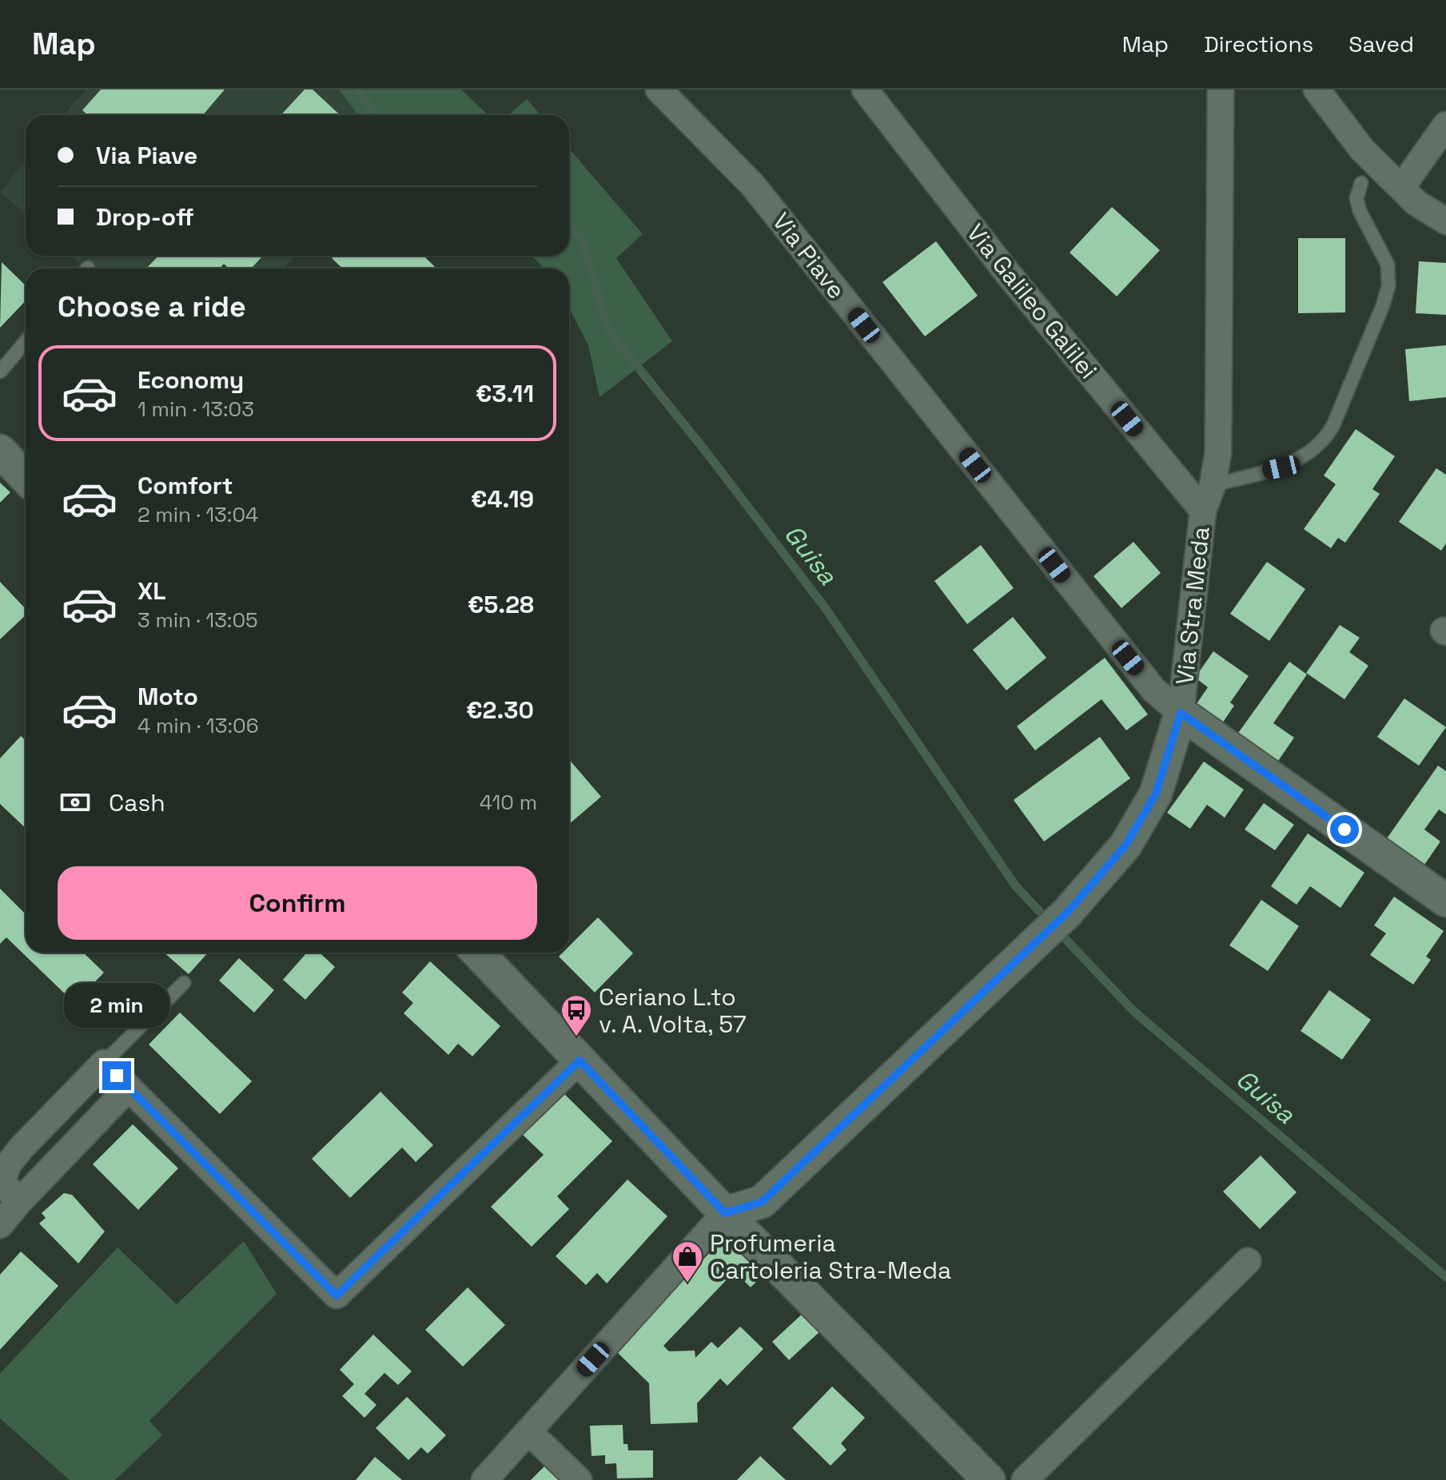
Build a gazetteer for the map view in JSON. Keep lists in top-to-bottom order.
{
  "streets": {
    "street": ["Via Piave", "Via Galileo Galilei", "Via Stra Meda"]
  },
  "crossings": [
    ["Via Piave", "Via Stra Meda"],
    ["Via Galileo Galilei", "Via Stra Meda"]
  ],
  "water": ["Guisa"],
  "places": {
    "bus stop": ["Ceriano L.to v. A. Volta, 57"],
    "shop": ["Profumeria Cartoleria Stra-Meda"]
  },
  "page": {
    "header": "Map",
    "nav": ["Map", "Directions", "Saved"],
    "banner": ["Via Piave", "Drop-off"],
    "heading": "Choose a ride",
    "list": [
      {
        "name": "Economy",
        "note": "1 min · 13:03",
        "value": "€3.11"
      },
      {
        "name": "Comfort",
        "note": "2 min · 13:04",
        "value": "€4.19"
      },
      {
        "name": "XL",
        "note": "3 min · 13:05",
        "value": "€5.28"
      },
      {
        "name": "Moto",
        "note": "4 min · 13:06",
        "value": "€2.30"
      }
    ],
    "pay": ["Cash", "410 m"],
    "buttons": "Confirm",
    "bubble": "2 min"
  }
}
